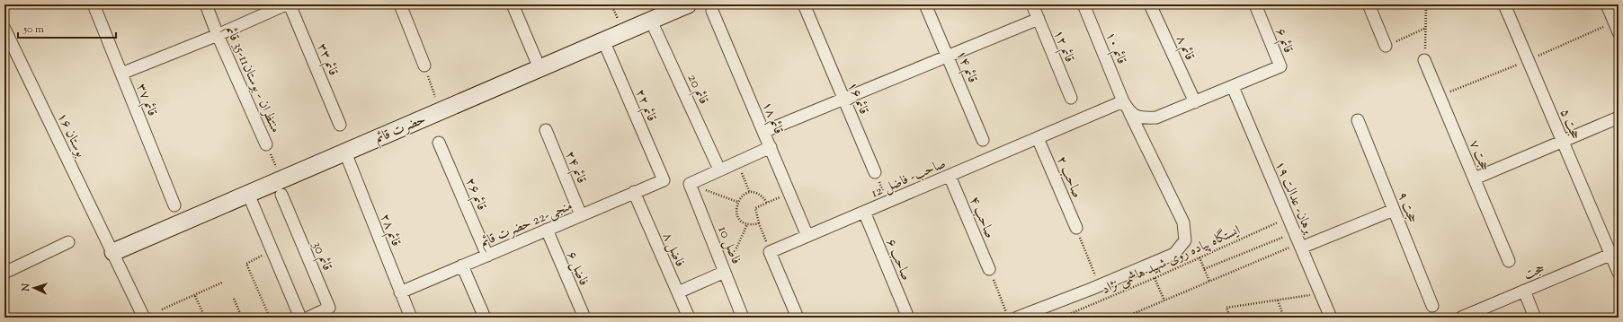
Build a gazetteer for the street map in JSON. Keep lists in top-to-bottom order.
{
  "streets": {
    "street": [
      "قائم ۶",
      "قائم ۱۲",
      "قائم ۱۰",
      "قائم ۸",
      "قائم ۳۳",
      "قائم ۱۴",
      "منتظران - بوستان11-35 قائم",
      "قائم 20",
      "قائم ۱۶",
      "قائم ۳۷",
      "قائم ۲۲",
      "قائم ۱۸",
      "حجت ۵",
      "حضرت قائم",
      "بوستان ۱۶",
      "حجت ۷",
      "قائم ۲۴",
      "صاحب ۲",
      "صاحب- فاضل 12",
      "قائم ۲۶",
      "برهان- عدالت ۱۹",
      "حجت ۹",
      "صاحب ۴",
      "منجی-22 حضرت قائم",
      "قائم ۲۸",
      "فاضل 10",
      "فاضل ۸",
      "قائم 30",
      "صاحب ۶",
      "فاضل ۶",
      "حجت"
    ],
    "path": ["ایستگاه پیاده روی شهید هاشمی نژاد"]
  },
  "crossings": [
    ["قائم ۶", "برهان- عدالت ۱۹"],
    ["قائم ۱۰", "صاحب- فاضل 12"],
    ["قائم 20", "حضرت قائم"],
    ["قائم ۲۲", "حضرت قائم"],
    ["قائم ۲۲", "منجی-22 حضرت قائم"],
    ["قائم ۱۸", "صاحب- فاضل 12"],
    ["حجت ۵", "حجت"],
    ["حضرت قائم", "بوستان ۱۶"],
    ["حضرت قائم", "قائم ۲۸"],
    ["حضرت قائم", "قائم 30"],
    ["قائم ۲۴", "منجی-22 حضرت قائم"],
    ["صاحب ۲", "صاحب- فاضل 12"],
    ["صاحب- فاضل 12", "صاحب ۴"],
    ["صاحب- فاضل 12", "صاحب ۶"],
    ["قائم ۲۶", "منجی-22 حضرت قائم"],
    ["برهان- عدالت ۱۹", "ایستگاه پیاده روی شهید هاشمی نژاد"],
    ["منجی-22 حضرت قائم", "قائم ۲۸"],
    ["منجی-22 حضرت قائم", "فاضل ۸"],
    ["منجی-22 حضرت قائم", "فاضل ۶"]
  ],
  "scale_bar": "50 m",
  "north": "left"
}
